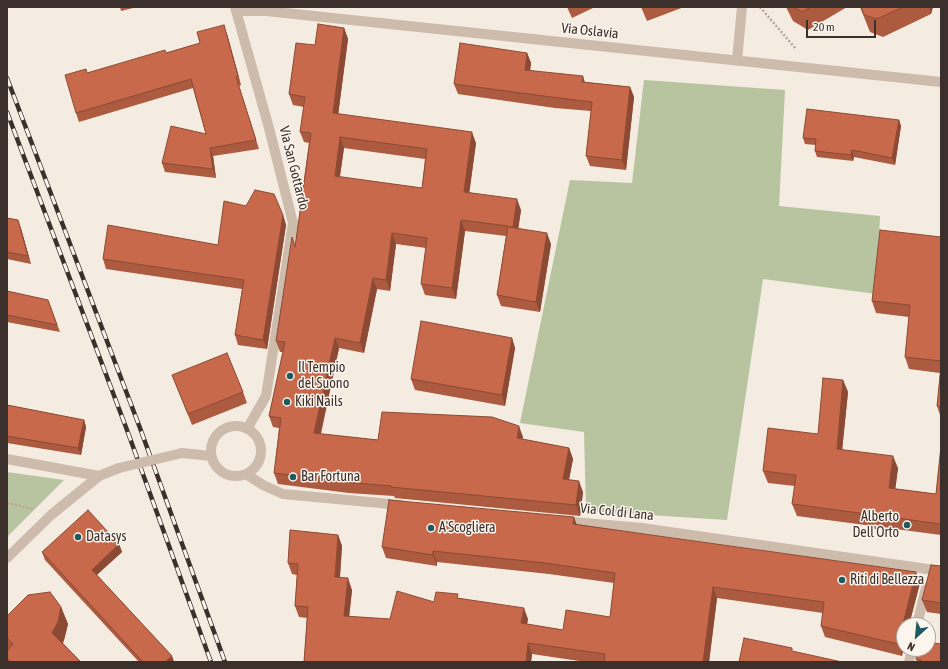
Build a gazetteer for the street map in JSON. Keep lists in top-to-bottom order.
{
  "streets": {
    "street": ["Via Oslavia", "Via San Gottardo", "Via Col di Lana"]
  },
  "crossings": [
    ["Via Oslavia", "Via San Gottardo"]
  ],
  "places": [
    "Il Tempio del Suono",
    "Kiki Nails",
    "Bar Fortuna",
    "Alberto Dell'Orto",
    "A'Scogliera",
    "Datasys",
    "Riti di Bellezza"
  ],
  "scale_bar": "20 m",
  "north": "bottom left"
}
